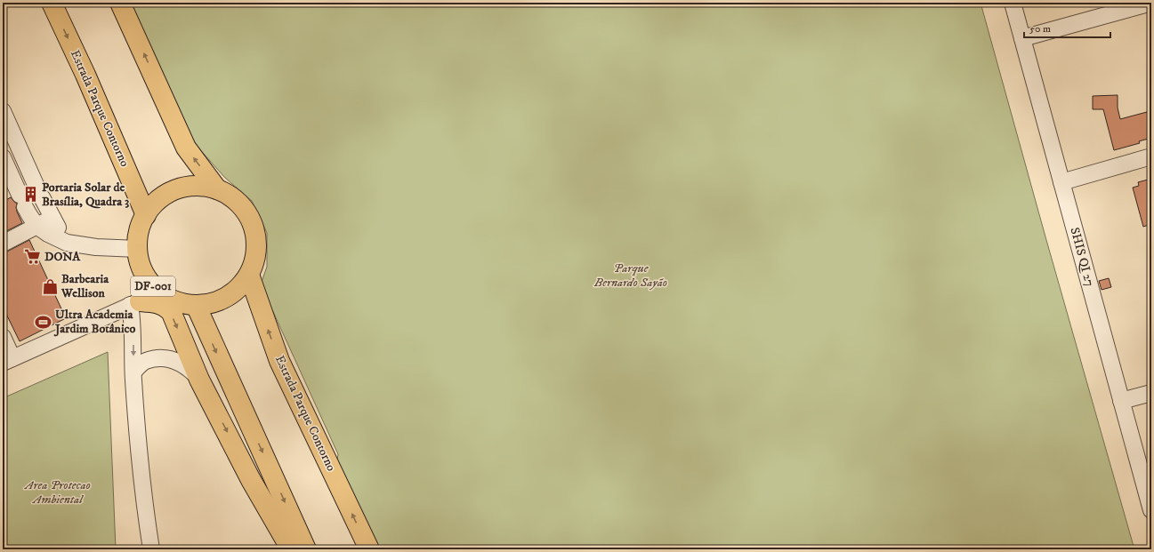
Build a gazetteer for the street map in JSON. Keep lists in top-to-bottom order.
{
  "streets": {
    "main road": ["Estrada Parque Contorno", "DF-001"],
    "street": ["SHIS QI 27"]
  },
  "crossings": [
    ["Estrada Parque Contorno", "DF-001"]
  ],
  "parks": ["Parque Bernardo Sayão", "Area Protecao Ambiental"],
  "places": {
    "building": ["Portaria Solar de Brasília, Quadra 3"],
    "supermarket": ["DONA"],
    "shop": ["Barbearia Wellison"],
    "sports": ["Ultra Academia Jardim Botânico"]
  },
  "scale_bar": "50 m"
}
